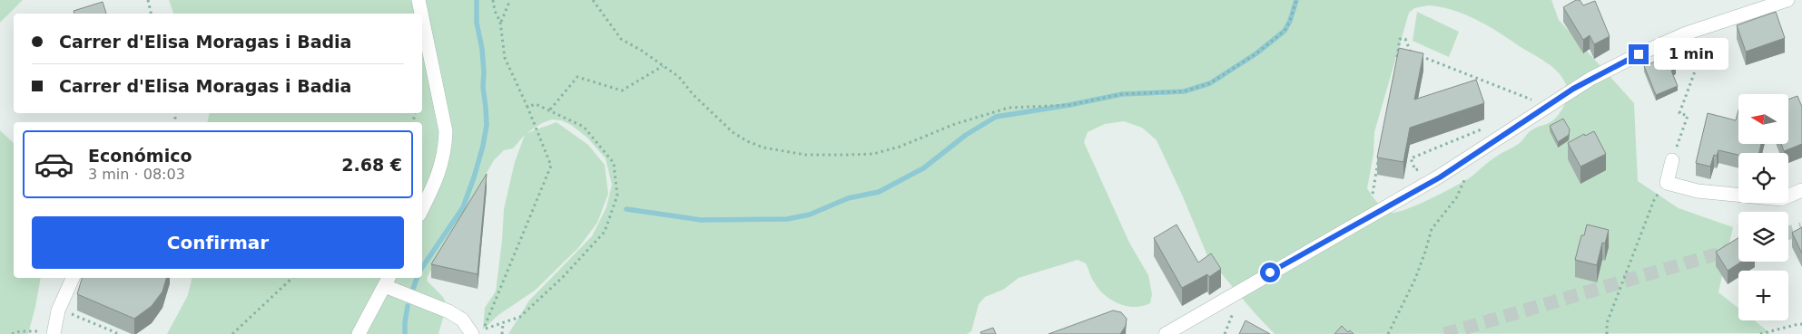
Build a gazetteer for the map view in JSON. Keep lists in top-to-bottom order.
{
  "north": "left",
  "page": {
    "banner": ["Carrer d'Elisa Moragas i Badia", "Carrer d'Elisa Moragas i Badia"],
    "bubble": "1 min",
    "map_buttons": "+",
    "list": [
      {
        "name": "Económico",
        "note": "3 min · 08:03",
        "value": "2.68 €"
      }
    ],
    "buttons": "Confirmar"
  }
}
